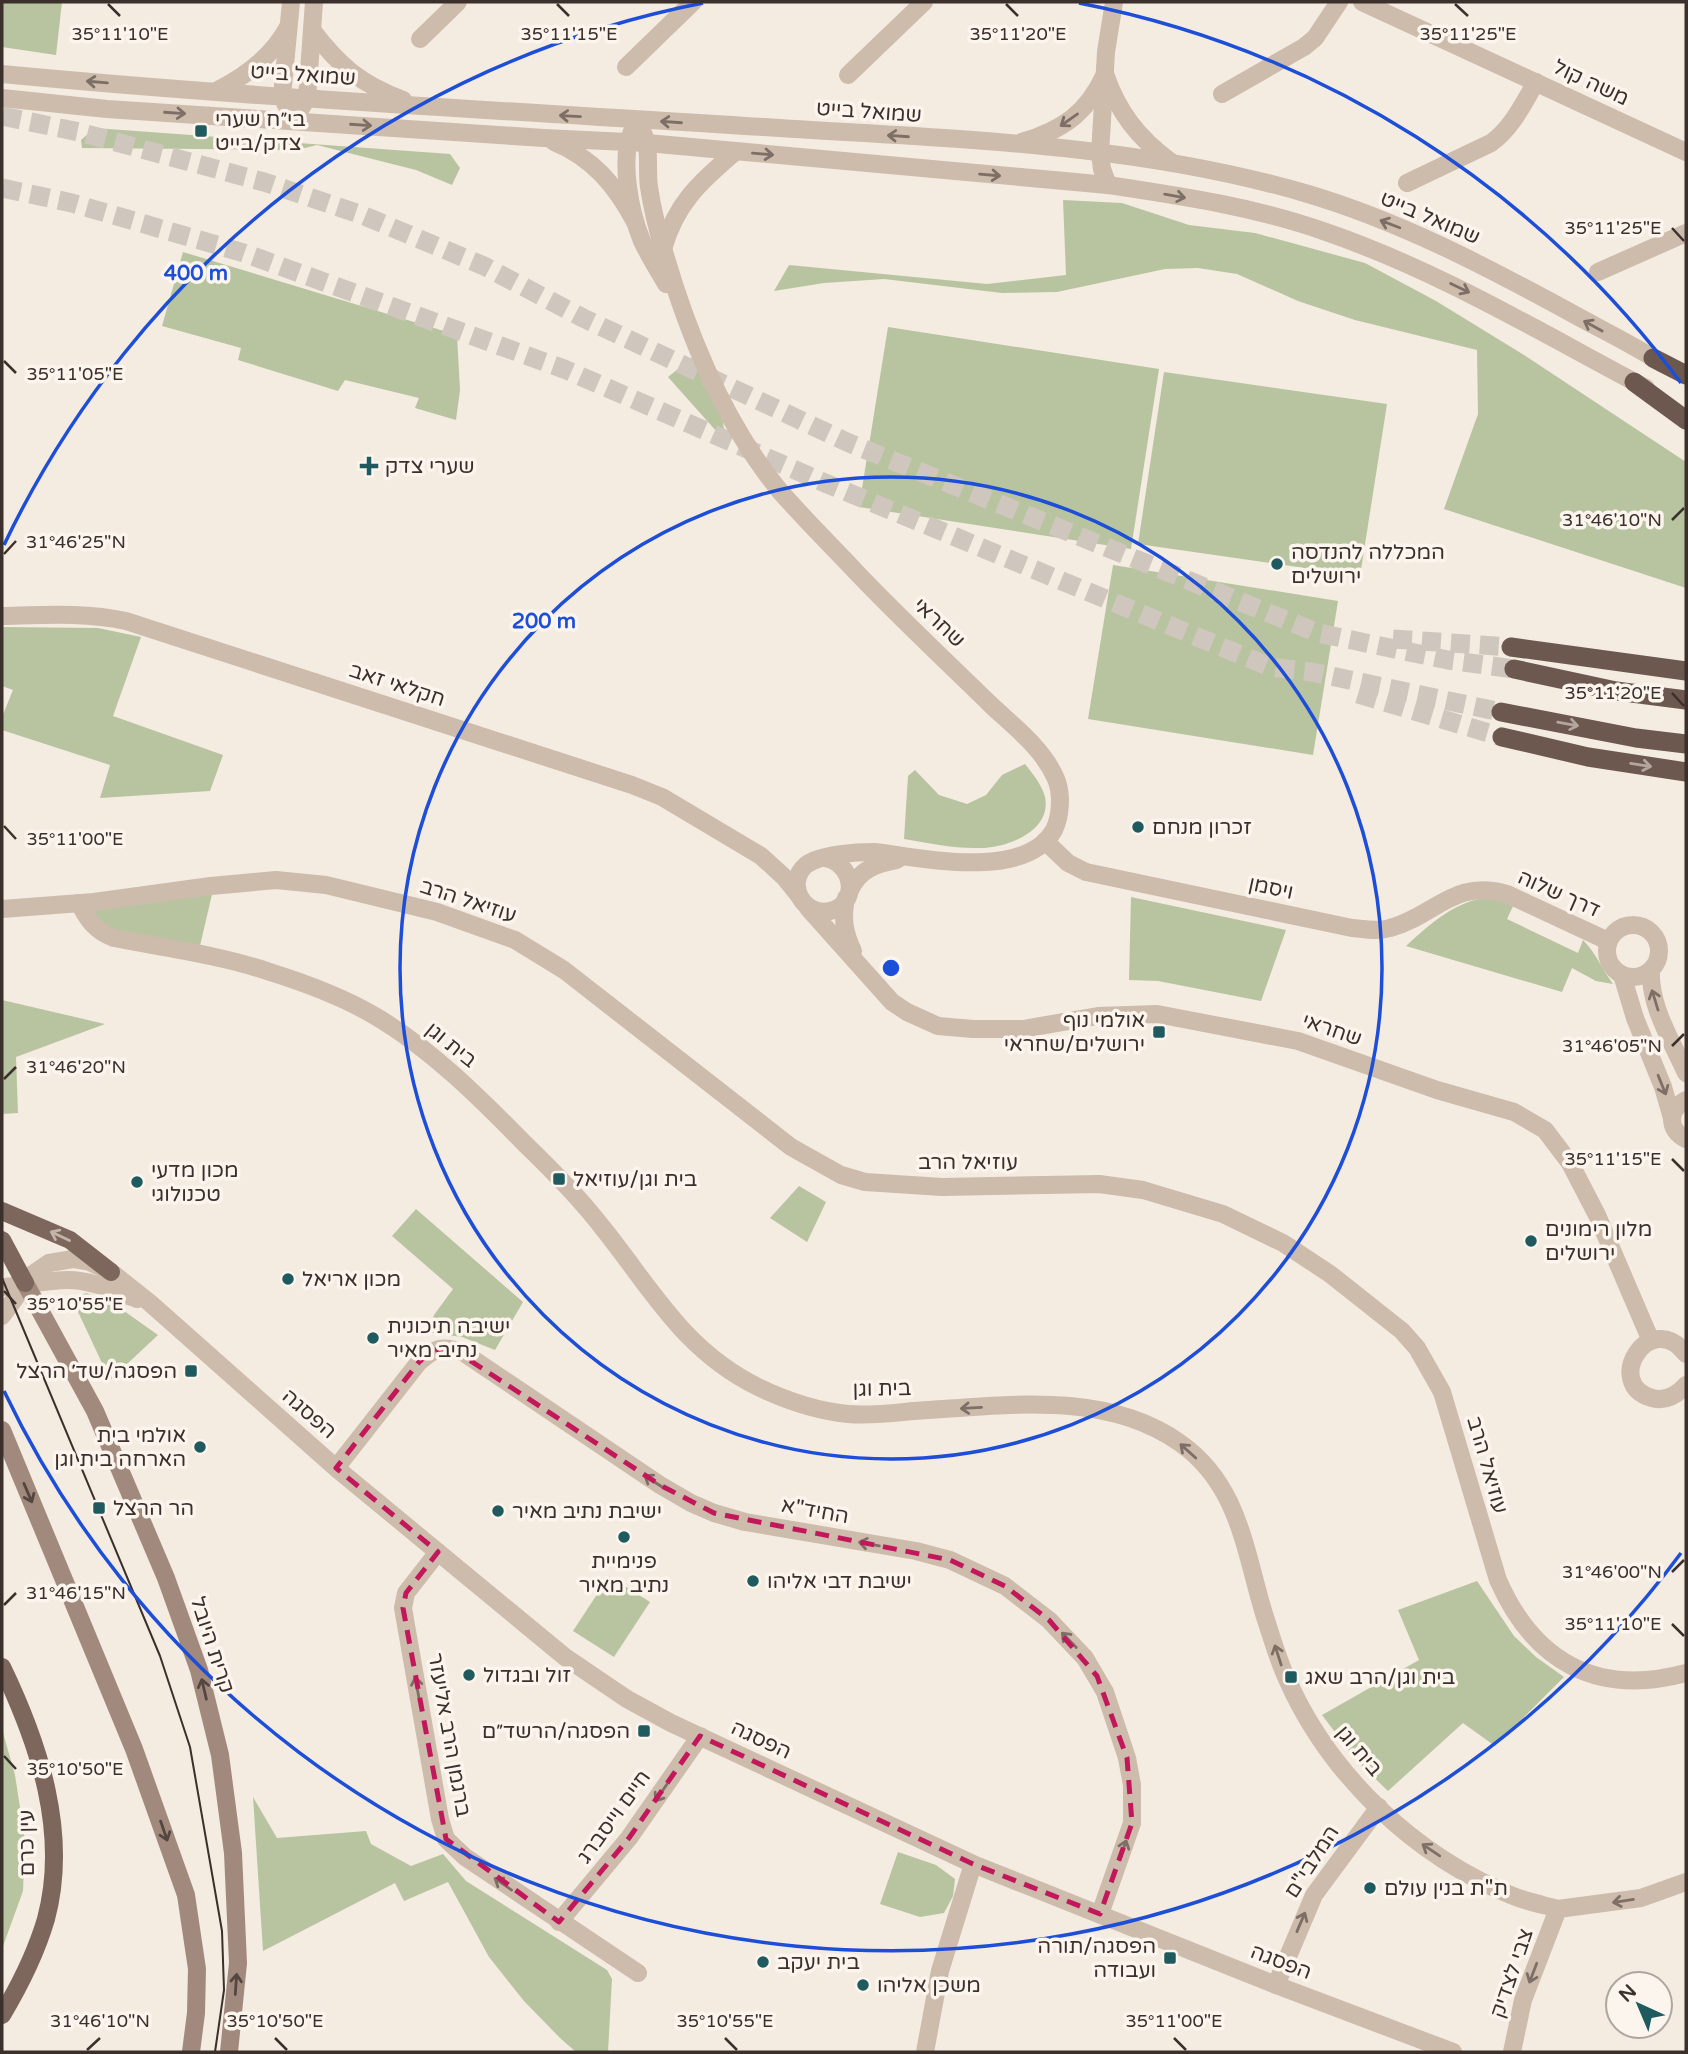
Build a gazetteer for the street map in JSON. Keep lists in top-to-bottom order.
{
  "streets": {
    "main road": ["קרית היובל", "עין כרם"],
    "street": [
      "שמואל בייט",
      "משה קול",
      "שחראי",
      "חקלאי זאב",
      "ויסמן",
      "דרך שלוה",
      "עוזיאל הרב",
      "בית וגן",
      "הפסגה",
      "החיד\"א",
      "ברגמן הרב אליעזר",
      "חיים וייסברג",
      "המלבי\"ם",
      "צבי לצדיק"
    ]
  },
  "crossings": [
    ["שמואל בייט", "שחראי"],
    ["שחראי", "חקלאי זאב"],
    ["שחראי", "ויסמן"],
    ["ויסמן", "דרך שלוה"],
    ["עוזיאל הרב", "בית וגן"],
    ["בית וגן", "המלבי\"ם"],
    ["בית וגן", "צבי לצדיק"],
    ["הפסגה", "החיד\"א"],
    ["הפסגה", "קרית היובל"],
    ["הפסגה", "ברגמן הרב אליעזר"],
    ["הפסגה", "חיים וייסברג"],
    ["הפסגה", "המלבי\"ם"],
    ["ברגמן הרב אליעזר", "חיים וייסברג"]
  ],
  "one_way": [
    "בית וגן",
    "ברגמן הרב אליעזר",
    "חיים וייסברג",
    "המלבי\"ם",
    "צבי לצדיק"
  ],
  "places": {
    "transit": [
      "בי״ח שערי צדק/בייט",
      "אולמי נוף ירושלים/שחראי",
      "בית וגן/עוזיאל",
      "הפסגה/שד׳ הרצל",
      "הר הרצל",
      "בית וגן/הרב שאג",
      "הפסגה/הרשד״ם",
      "הפסגה/תורה ועבודה"
    ],
    "health": ["שערי צדק"],
    "other": [
      "המכללה להנדסה ירושלים",
      "זכרון מנחם",
      "מכון מדעי טכנולוגי",
      "מלון רימונים ירושלים",
      "מכון אריאל",
      "ישיבה תיכונית נתיב מאיר",
      "אולמי בית הארחה בית וגן",
      "ישיבת נתיב מאיר",
      "פנימיית נתיב מאיר",
      "ישיבת דבי אליהו",
      "זול ובגדול",
      "ת\"ת בנין עולם",
      "בית יעקב",
      "משכן אליהו"
    ]
  },
  "north": "top left",
  "coordinates": [
    "35°11'20\"E",
    "35°11'10\"E",
    "35°11'15\"E",
    "35°11'25\"E",
    "35°11'05\"E",
    "31°46'10\"N",
    "31°46'25\"N",
    "35°11'00\"E",
    "31°46'05\"N",
    "31°46'20\"N",
    "35°10'55\"E",
    "31°46'00\"N",
    "31°46'15\"N",
    "35°10'50\"E"
  ],
  "rings": ["400 m", "200 m"]
}
